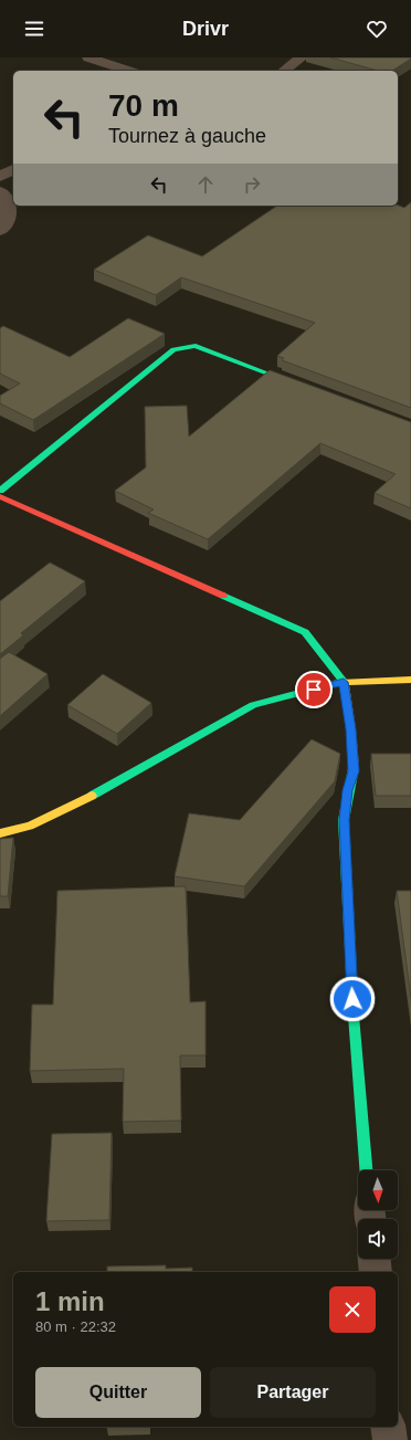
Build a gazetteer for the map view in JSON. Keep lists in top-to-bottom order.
{
  "north": "bottom",
  "page": {
    "header": "Drivr",
    "turn": ["70 m", "Tournez à gauche"],
    "heading": ["1 min", "80 m · 22:32"],
    "buttons": ["Quitter", "Partager"]
  }
}
